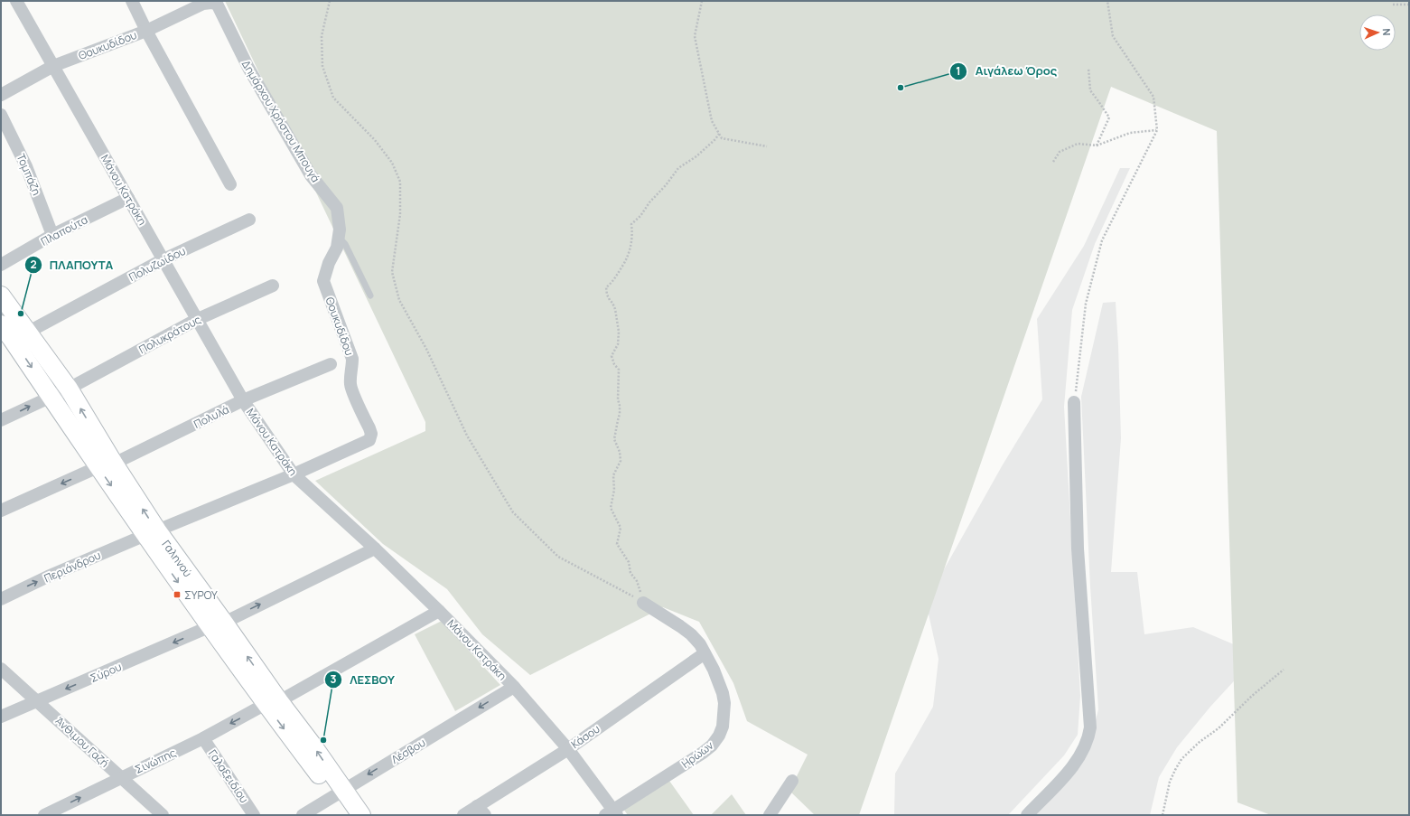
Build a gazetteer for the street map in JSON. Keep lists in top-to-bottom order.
{
  "streets": {
    "street": [
      "Θουκυδίδου",
      "Δημάρχου Χρήστου Μπουγά",
      "Τομπάζη",
      "Μάνου Κατράκη",
      "Πλαπούτα",
      "Πολυζωίδου",
      "Πολυκράτους",
      "Πολυλά",
      "Γαληνού",
      "Περιάνδρου",
      "Σύρου",
      "Κάσου",
      "Άνθιμου Γαζή",
      "Λέσβου",
      "Ηρώων",
      "Σινώπης",
      "Γαλαξειδίου"
    ]
  },
  "crossings": [
    ["Θουκυδίδου", "Δημάρχου Χρήστου Μπουγά"],
    ["Θουκυδίδου", "Μάνου Κατράκη"],
    ["Θουκυδίδου", "Περιάνδρου"],
    ["Τομπάζη", "Πλαπούτα"],
    ["Μάνου Κατράκη", "Πλαπούτα"],
    ["Μάνου Κατράκη", "Πολυζωίδου"],
    ["Μάνου Κατράκη", "Πολυκράτους"],
    ["Μάνου Κατράκη", "Πολυλά"],
    ["Μάνου Κατράκη", "Περιάνδρου"],
    ["Μάνου Κατράκη", "Σύρου"],
    ["Μάνου Κατράκη", "Κάσου"],
    ["Μάνου Κατράκη", "Λέσβου"],
    ["Μάνου Κατράκη", "Ηρώων"],
    ["Μάνου Κατράκη", "Σινώπης"],
    ["Πολυζωίδου", "Γαληνού"],
    ["Πολυκράτους", "Γαληνού"],
    ["Πολυλά", "Γαληνού"],
    ["Γαληνού", "Περιάνδρου"],
    ["Γαληνού", "Σύρου"],
    ["Γαληνού", "Λέσβου"],
    ["Γαληνού", "Σινώπης"],
    ["Σύρου", "Άνθιμου Γαζή"],
    ["Κάσου", "Ηρώων"],
    ["Άνθιμου Γαζή", "Σινώπης"],
    ["Σινώπης", "Γαλαξειδίου"]
  ],
  "one_way": ["Περιάνδρου", "Λέσβου"],
  "places": {
    "other": ["Αιγάλεω Όρος", "ΠΛΑΠΟΥΤΑ", "ΛΕΣΒΟΥ"],
    "transit": ["ΣΥΡΟΥ"]
  },
  "north": "right"
}
